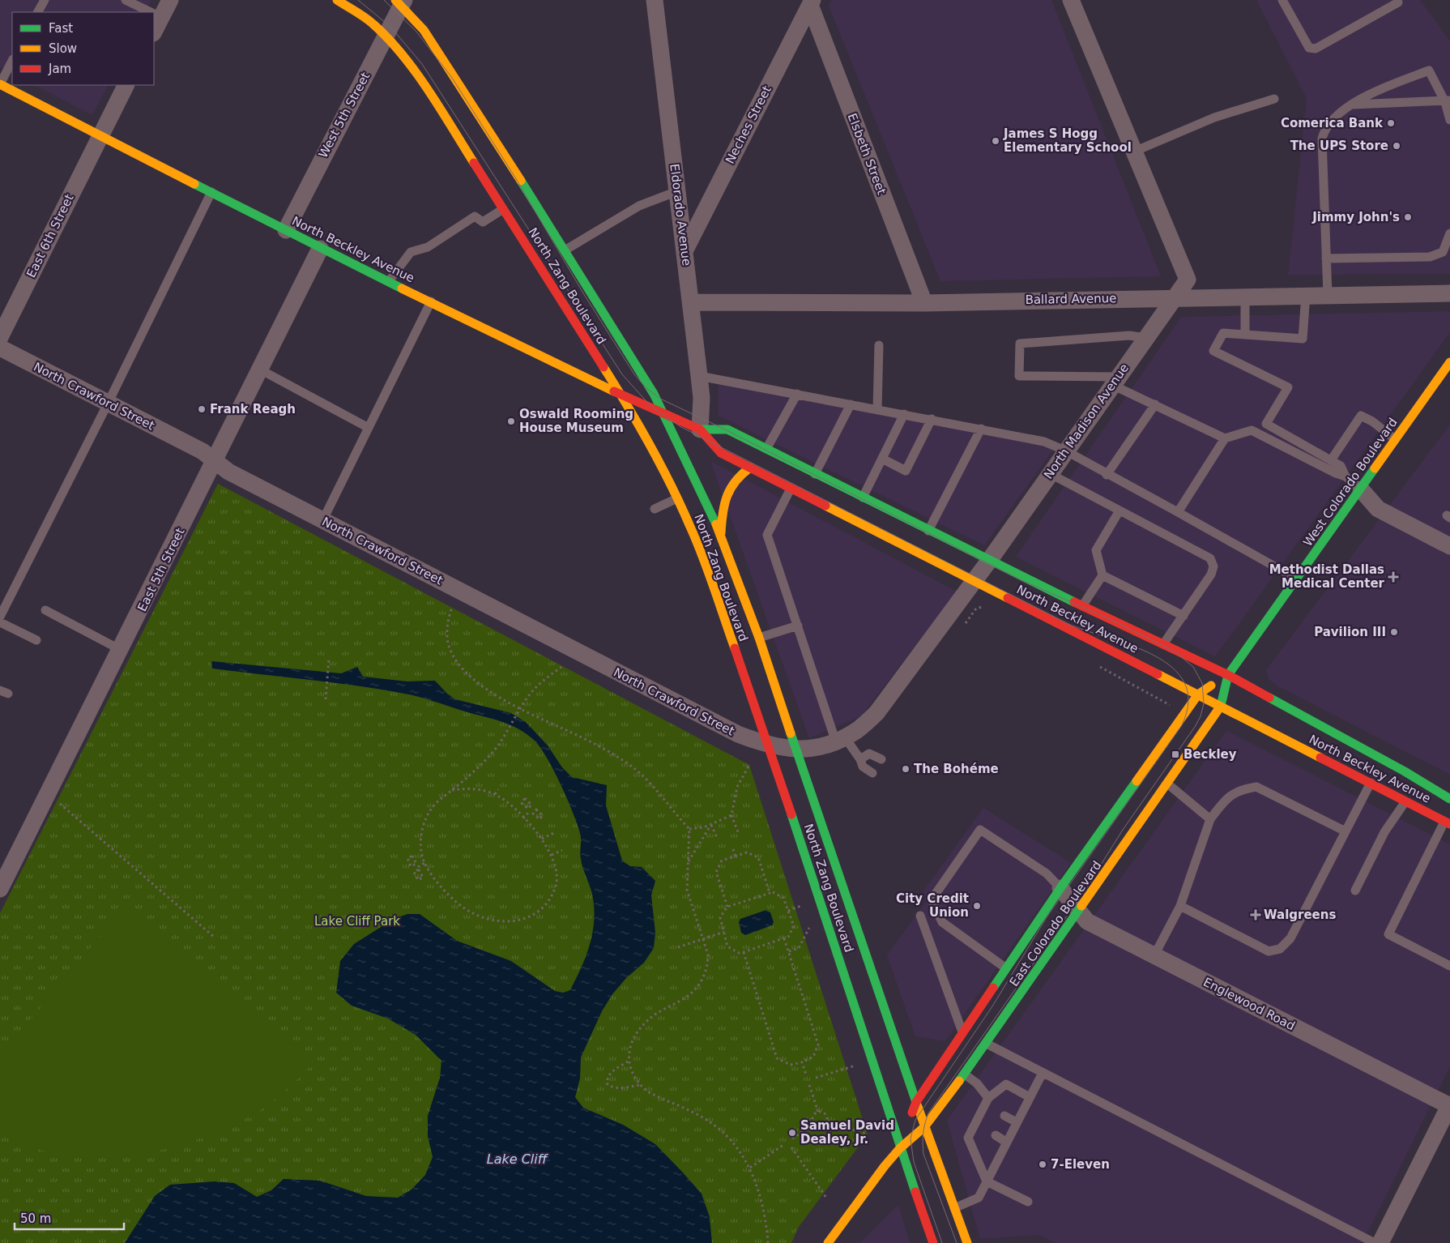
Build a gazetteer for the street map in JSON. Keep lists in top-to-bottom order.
{
  "streets": {
    "main road": [
      "North Beckley Avenue",
      "North Zang Boulevard",
      "West Colorado Boulevard",
      "East Colorado Boulevard"
    ],
    "street": [
      "West 5th Street",
      "Neches Street",
      "Elsbeth Street",
      "Eldorado Avenue",
      "East 6th Street",
      "Ballard Avenue",
      "North Crawford Street",
      "North Madison Avenue",
      "East 5th Street",
      "Englewood Road"
    ]
  },
  "crossings": [
    ["West 5th Street", "North Beckley Avenue"],
    ["West 5th Street", "North Zang Boulevard"],
    ["Neches Street", "Elsbeth Street"],
    ["Neches Street", "Eldorado Avenue"],
    ["Elsbeth Street", "Ballard Avenue"],
    ["Eldorado Avenue", "North Beckley Avenue"],
    ["Eldorado Avenue", "Ballard Avenue"],
    ["East 6th Street", "North Beckley Avenue"],
    ["North Beckley Avenue", "North Zang Boulevard"],
    ["North Beckley Avenue", "North Madison Avenue"],
    ["North Beckley Avenue", "West Colorado Boulevard"],
    ["North Beckley Avenue", "East 5th Street"],
    ["North Beckley Avenue", "East Colorado Boulevard"],
    ["North Zang Boulevard", "North Crawford Street"],
    ["North Zang Boulevard", "North Madison Avenue"],
    ["North Zang Boulevard", "East Colorado Boulevard"],
    ["Ballard Avenue", "North Madison Avenue"],
    ["North Crawford Street", "North Madison Avenue"],
    ["North Crawford Street", "East 5th Street"],
    ["West Colorado Boulevard", "East Colorado Boulevard"],
    ["East Colorado Boulevard", "Englewood Road"]
  ],
  "water": ["Lake Cliff"],
  "parks": ["Lake Cliff Park"],
  "places": {
    "other": [
      "Comerica Bank",
      "James S Hogg Elementary School",
      "The UPS Store",
      "Jimmy John's",
      "Frank Reagh",
      "Oswald Rooming House Museum",
      "Pavilion III",
      "The Bohéme",
      "City Credit Union",
      "Samuel David Dealey, Jr.",
      "7-Eleven"
    ],
    "health": ["Methodist Dallas Medical Center", "Walgreens"],
    "transit": ["Beckley"]
  },
  "legend": ["Fast", "Slow", "Jam"],
  "scale_bar": "50 m"
}
